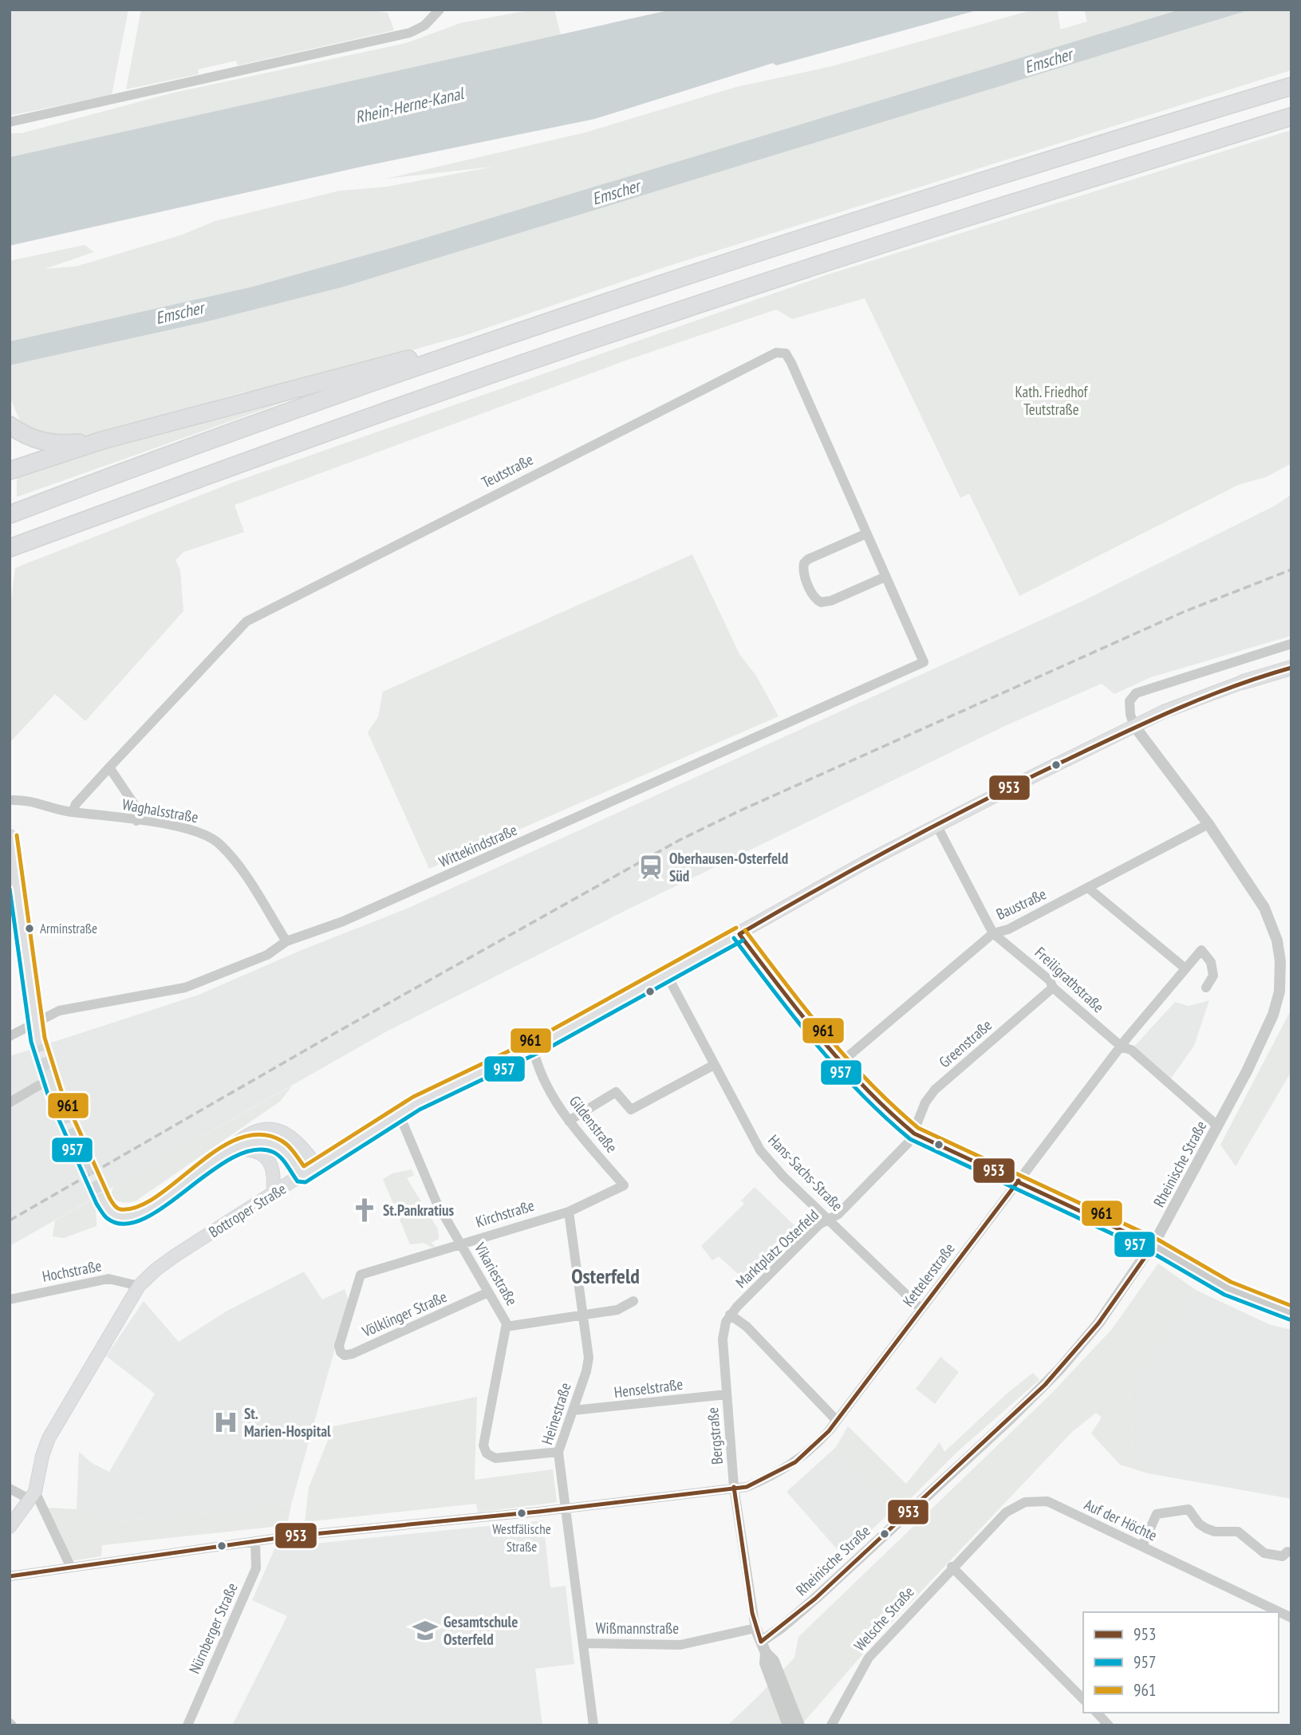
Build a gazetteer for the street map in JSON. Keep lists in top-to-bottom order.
{
  "streets": {
    "main road": ["Bottroper Straße"],
    "street": [
      "Teutstraße",
      "Waghalsstraße",
      "Wittekindstraße",
      "Baustraße",
      "Freiligrathstraße",
      "Greenstraße",
      "Gildenstraße",
      "Rheinische Straße",
      "Hans-Sachs-Straße",
      "Kirchstraße",
      "Marktplatz Osterfeld",
      "Hochstraße",
      "Vikariestraße",
      "Kettelerstraße",
      "Völklinger Straße",
      "Henselstraße",
      "Heinestraße",
      "Bergstraße",
      "Auf der Höchte",
      "Welsche Straße",
      "Nürnberger Straße",
      "Wißmannstraße"
    ]
  },
  "crossings": [
    ["Teutstraße", "Waghalsstraße"],
    ["Teutstraße", "Wittekindstraße"],
    ["Waghalsstraße", "Wittekindstraße"],
    ["Baustraße", "Freiligrathstraße"],
    ["Baustraße", "Rheinische Straße"],
    ["Freiligrathstraße", "Greenstraße"],
    ["Freiligrathstraße", "Rheinische Straße"],
    ["Freiligrathstraße", "Bottroper Straße"],
    ["Freiligrathstraße", "Kettelerstraße"],
    ["Greenstraße", "Marktplatz Osterfeld"],
    ["Gildenstraße", "Bottroper Straße"],
    ["Gildenstraße", "Kirchstraße"],
    ["Rheinische Straße", "Bottroper Straße"],
    ["Rheinische Straße", "Bergstraße"],
    ["Hans-Sachs-Straße", "Bottroper Straße"],
    ["Hans-Sachs-Straße", "Marktplatz Osterfeld"],
    ["Hans-Sachs-Straße", "Kettelerstraße"],
    ["Bottroper Straße", "Hochstraße"],
    ["Bottroper Straße", "Vikariestraße"],
    ["Kirchstraße", "Vikariestraße"],
    ["Kirchstraße", "Völklinger Straße"],
    ["Kirchstraße", "Heinestraße"],
    ["Marktplatz Osterfeld", "Bergstraße"],
    ["Vikariestraße", "Völklinger Straße"],
    ["Vikariestraße", "Heinestraße"],
    ["Kettelerstraße", "Bergstraße"],
    ["Henselstraße", "Heinestraße"],
    ["Henselstraße", "Bergstraße"],
    ["Heinestraße", "Wißmannstraße"],
    ["Bergstraße", "Wißmannstraße"],
    ["Auf der Höchte", "Welsche Straße"]
  ],
  "districts": ["Osterfeld"],
  "water": ["Emscher", "Rhein-Herne-Kanal"],
  "parks": ["Kath. Friedhof Teutstraße"],
  "places": {
    "station": ["Oberhausen-Osterfeld Süd"],
    "other": ["Arminstraße", "Westfälische Straße"],
    "church": ["St.Pankratius"],
    "hospital": ["St. Marien-Hospital"],
    "school or university": ["Gesamtschule Osterfeld"]
  },
  "lines": ["transit line 953", "transit line 961", "transit line 957"],
  "legend": ["953", "957", "961"]
}
